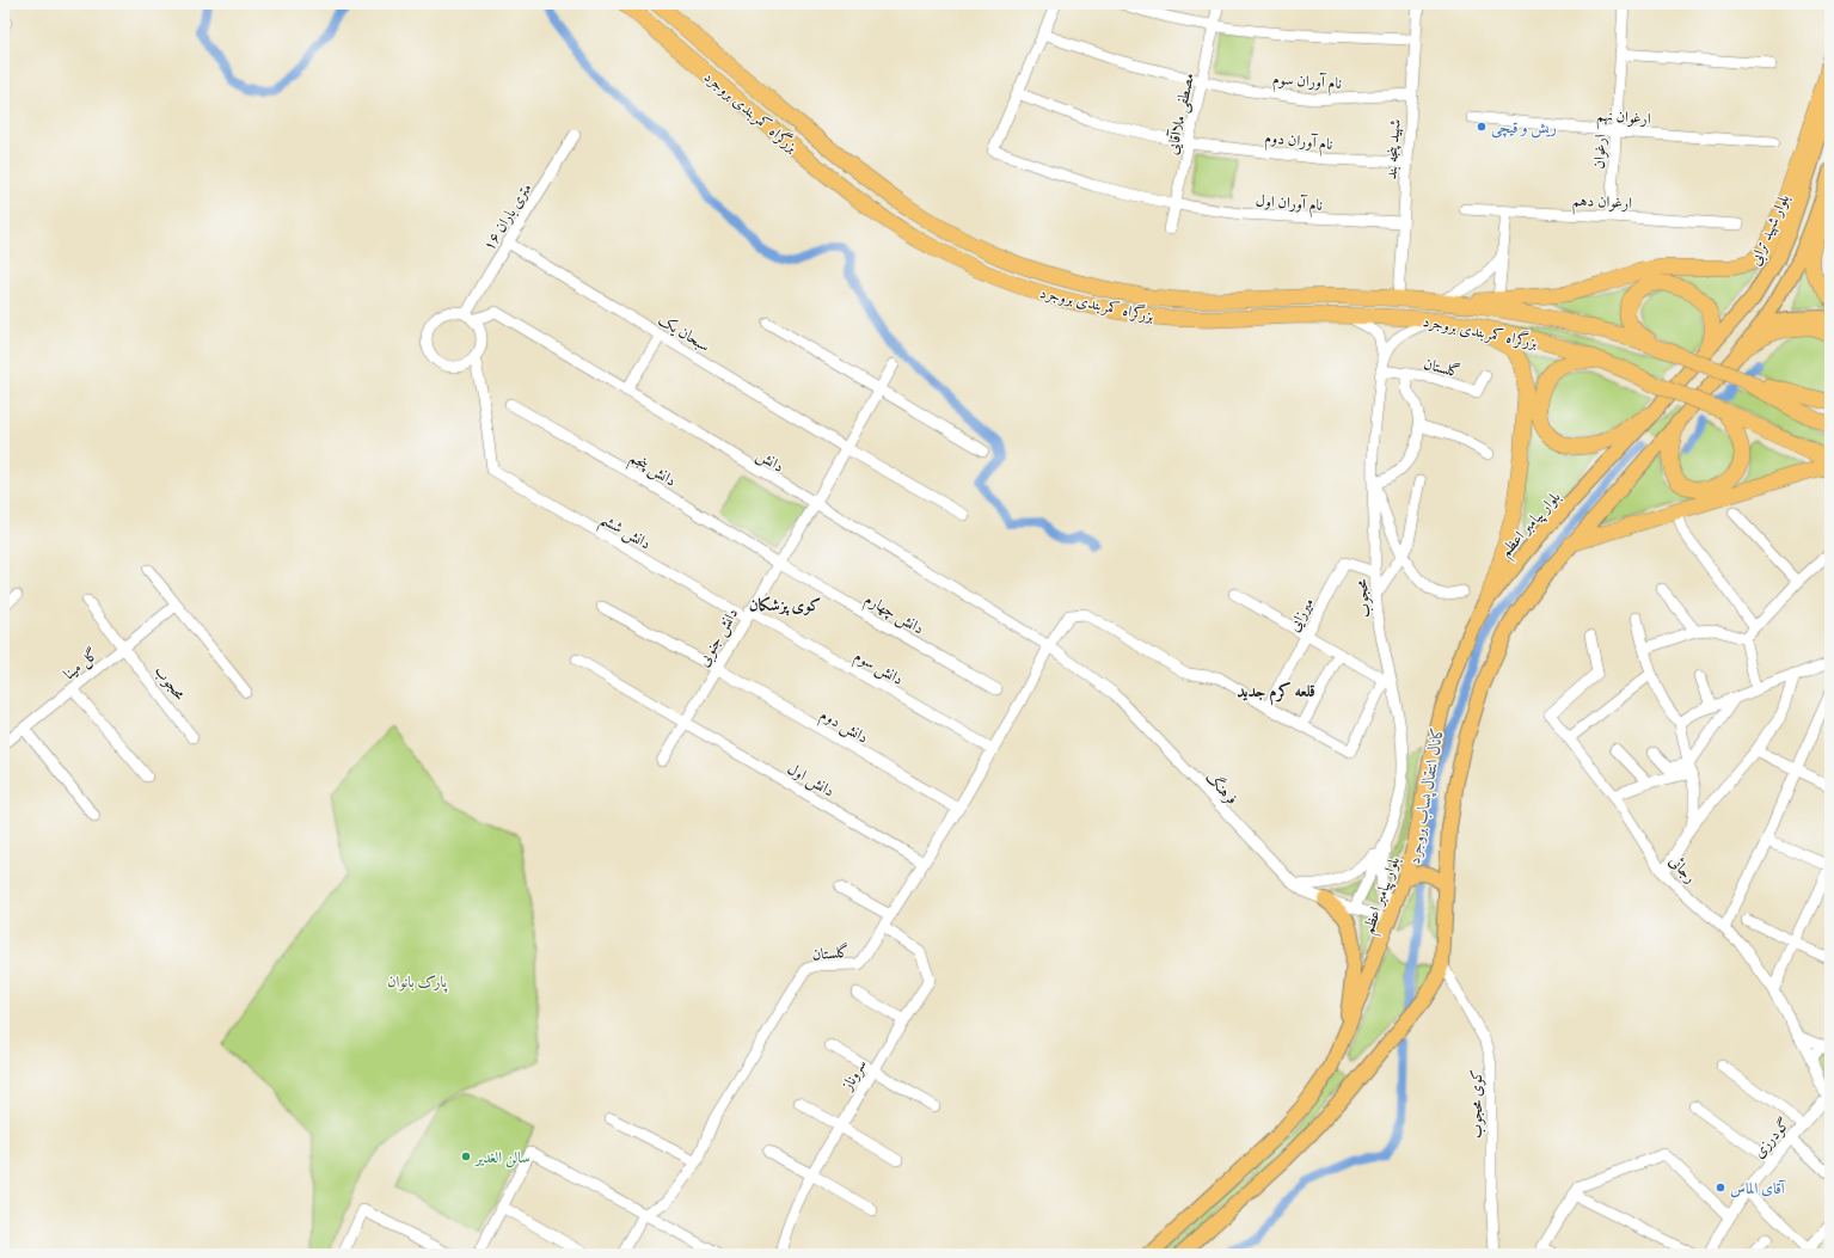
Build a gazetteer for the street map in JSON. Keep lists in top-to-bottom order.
{
  "streets": {
    "highway": ["بزرگراه کمربندی بروجرد"],
    "main road": ["بلوار شهید ترابی", "بلوار پیامبر اعظم"],
    "street": [
      "نام آوران سوم",
      "مصطفی ملاآقایی",
      "ارغوان نهم",
      "نام آوران دوم",
      "شهید پنجه بند",
      "ارغوان",
      "ارغوان دهم",
      "نام آوران اول",
      "۱۶ متری باران",
      "سبحان یک",
      "گلستان",
      "دانش",
      "دانش پنجم",
      "دانش ششم",
      "محجوب",
      "دانش چهارم",
      "میرزایی",
      "دانش جنوبی",
      "گل مینا",
      "دانش سوم",
      "دانش دوم",
      "دانش اول",
      "فرهنگ",
      "رجائی",
      "سروناز",
      "کوی محجوب",
      "گودرزی"
    ]
  },
  "crossings": [
    ["نام آوران سوم", "مصطفی ملاآقایی"],
    ["نام آوران سوم", "شهید پنجه بند"],
    ["بزرگراه کمربندی بروجرد", "شهید پنجه بند"],
    ["مصطفی ملاآقایی", "نام آوران دوم"],
    ["مصطفی ملاآقایی", "نام آوران اول"],
    ["ارغوان نهم", "ارغوان"],
    ["نام آوران دوم", "شهید پنجه بند"],
    ["نام آوران دوم", "نام آوران اول"],
    ["شهید پنجه بند", "نام آوران اول"],
    ["ارغوان", "ارغوان دهم"],
    ["۱۶ متری باران", "سبحان یک"],
    ["۱۶ متری باران", "دانش"],
    ["۱۶ متری باران", "دانش ششم"],
    ["بلوار شهید ترابی", "بلوار پیامبر اعظم"],
    ["سبحان یک", "دانش جنوبی"],
    ["گلستان", "دانش"],
    ["گلستان", "محجوب"],
    ["گلستان", "میرزایی"],
    ["گلستان", "دانش سوم"],
    ["گلستان", "دانش دوم"],
    ["گلستان", "دانش اول"],
    ["گلستان", "فرهنگ"],
    ["گلستان", "سروناز"],
    ["دانش", "دانش ششم"],
    ["دانش", "دانش جنوبی"],
    ["دانش", "فرهنگ"],
    ["دانش پنجم", "دانش چهارم"],
    ["دانش پنجم", "دانش جنوبی"],
    ["بلوار پیامبر اعظم", "فرهنگ"],
    ["دانش ششم", "دانش جنوبی"],
    ["دانش ششم", "دانش سوم"],
    ["محجوب", "میرزایی"],
    ["محجوب", "گل مینا"],
    ["دانش چهارم", "دانش جنوبی"],
    ["دانش جنوبی", "دانش سوم"],
    ["دانش جنوبی", "دانش دوم"],
    ["دانش جنوبی", "دانش اول"],
    ["رجائی", "گودرزی"]
  ],
  "districts": ["کوی پزشکان", "قلعه کرم جدید"],
  "water": ["کانال انتقال پساب بروجرد"],
  "parks": ["پارک بانوان"],
  "places": ["ریش و قیچی", "سالن الغدیر", "آقای الماس"]
}
